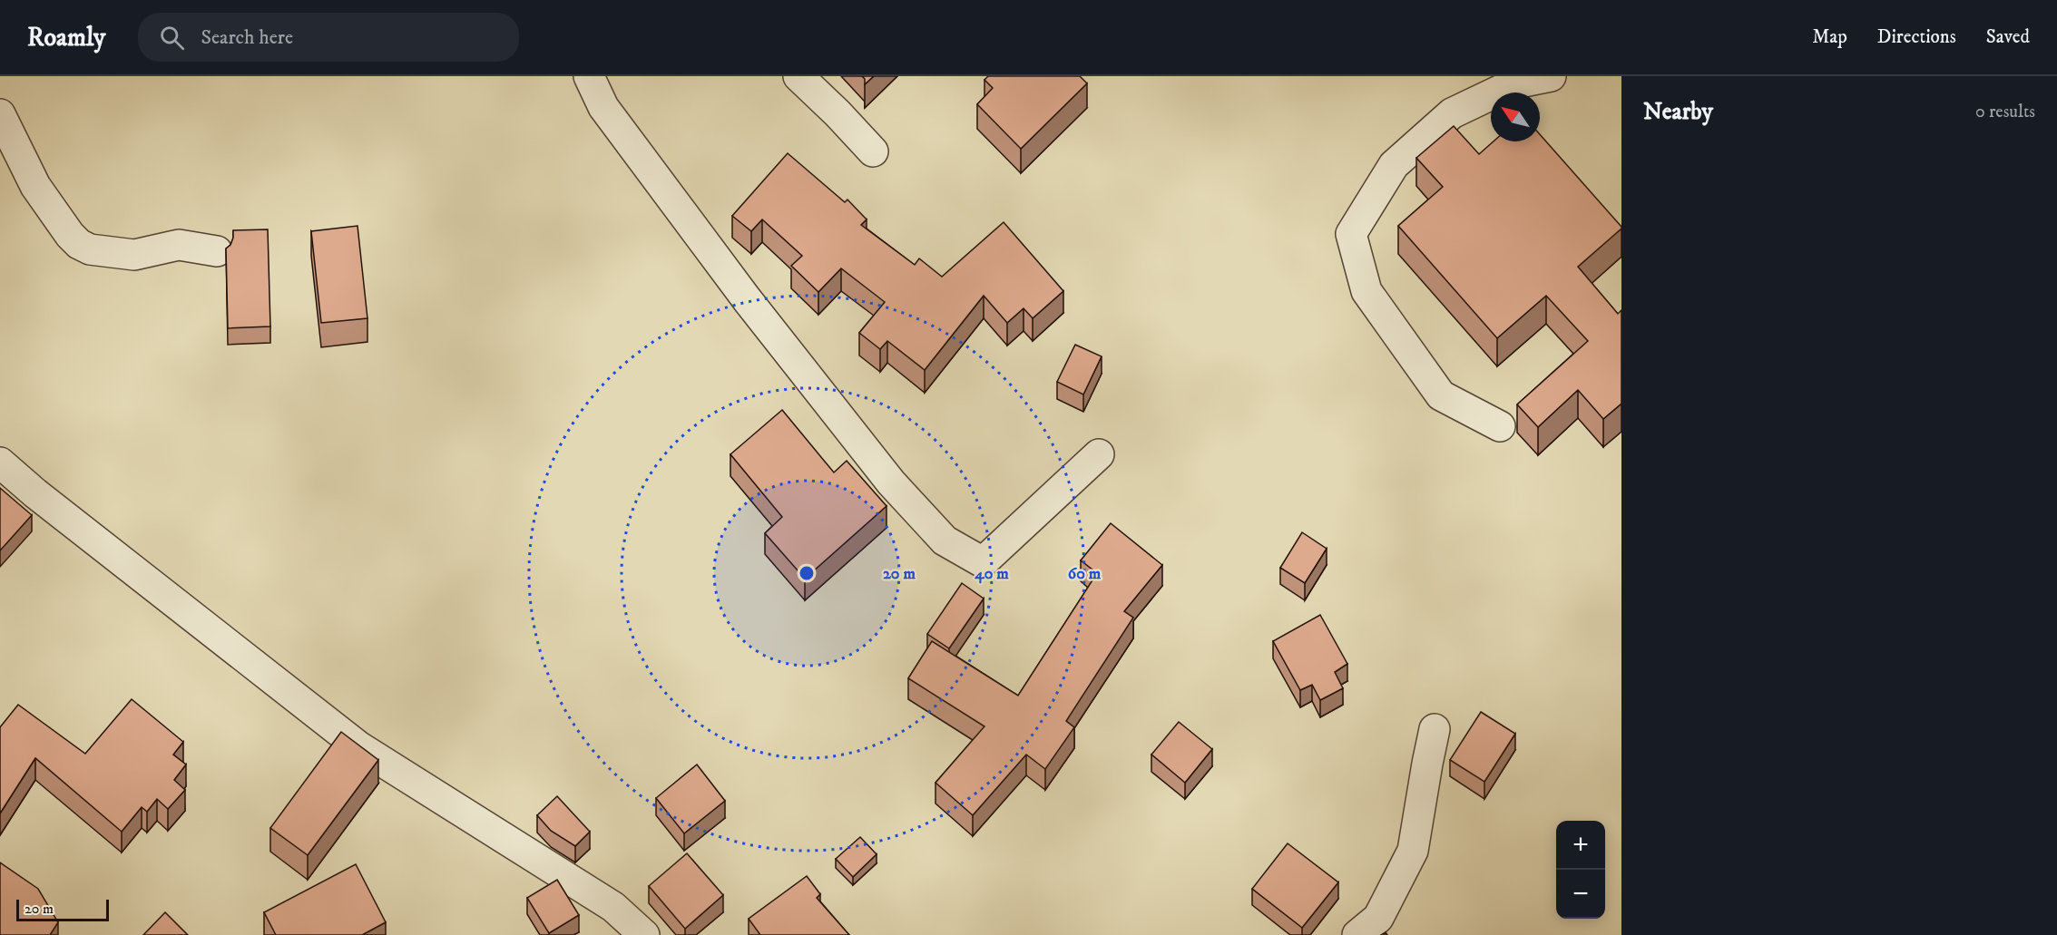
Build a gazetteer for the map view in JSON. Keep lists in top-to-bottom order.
{
  "scale_bar": "20 m",
  "north": "top left",
  "page": {
    "header": "Roamly",
    "search": "Search here",
    "nav": ["Map", "Directions", "Saved"],
    "heading": ["Nearby", "0 results"],
    "map_buttons": ["+", "−"],
    "scale": "20 m"
  },
  "rings": ["20 m", "40 m", "60 m"]
}
